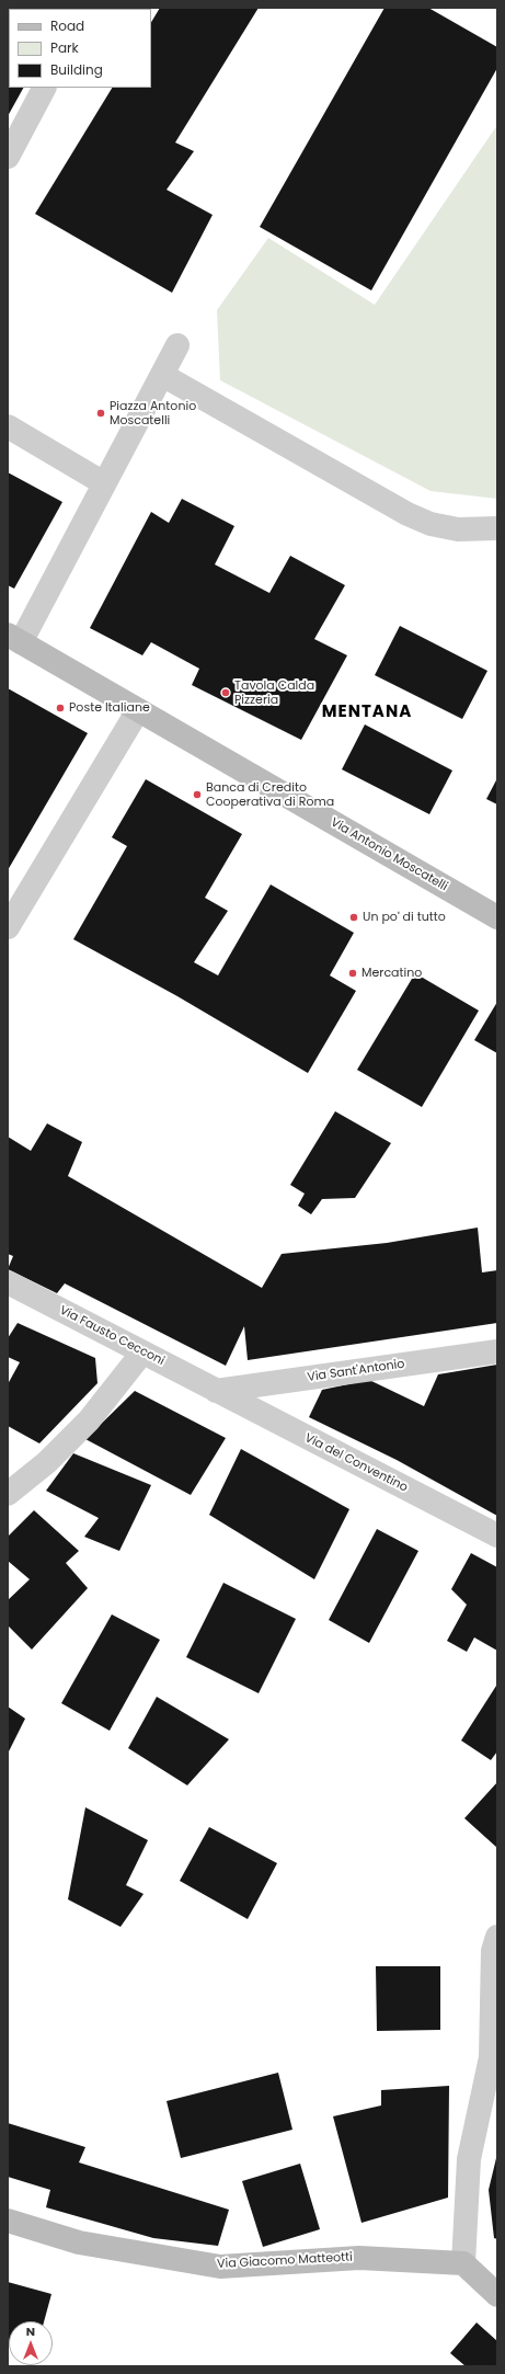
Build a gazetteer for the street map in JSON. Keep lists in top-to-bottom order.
{
  "streets": {
    "street": [
      "Via Antonio Moscatelli",
      "Via Fausto Cecconi",
      "Via Sant'Antonio",
      "Via del Conventino",
      "Via Giacomo Matteotti"
    ]
  },
  "crossings": [
    ["Via Fausto Cecconi", "Via Sant'Antonio"],
    ["Via Fausto Cecconi", "Via del Conventino"],
    ["Via Sant'Antonio", "Via del Conventino"]
  ],
  "districts": ["MENTANA"],
  "places": [
    "Piazza Antonio Moscatelli",
    "Tavola Calda Pizzeria",
    "Poste Italiane",
    "Banca di Credito Cooperativa di Roma",
    "Un po' di tutto",
    "Mercatino"
  ],
  "legend": ["Road", "Park", "Building"],
  "north": "top"
}
